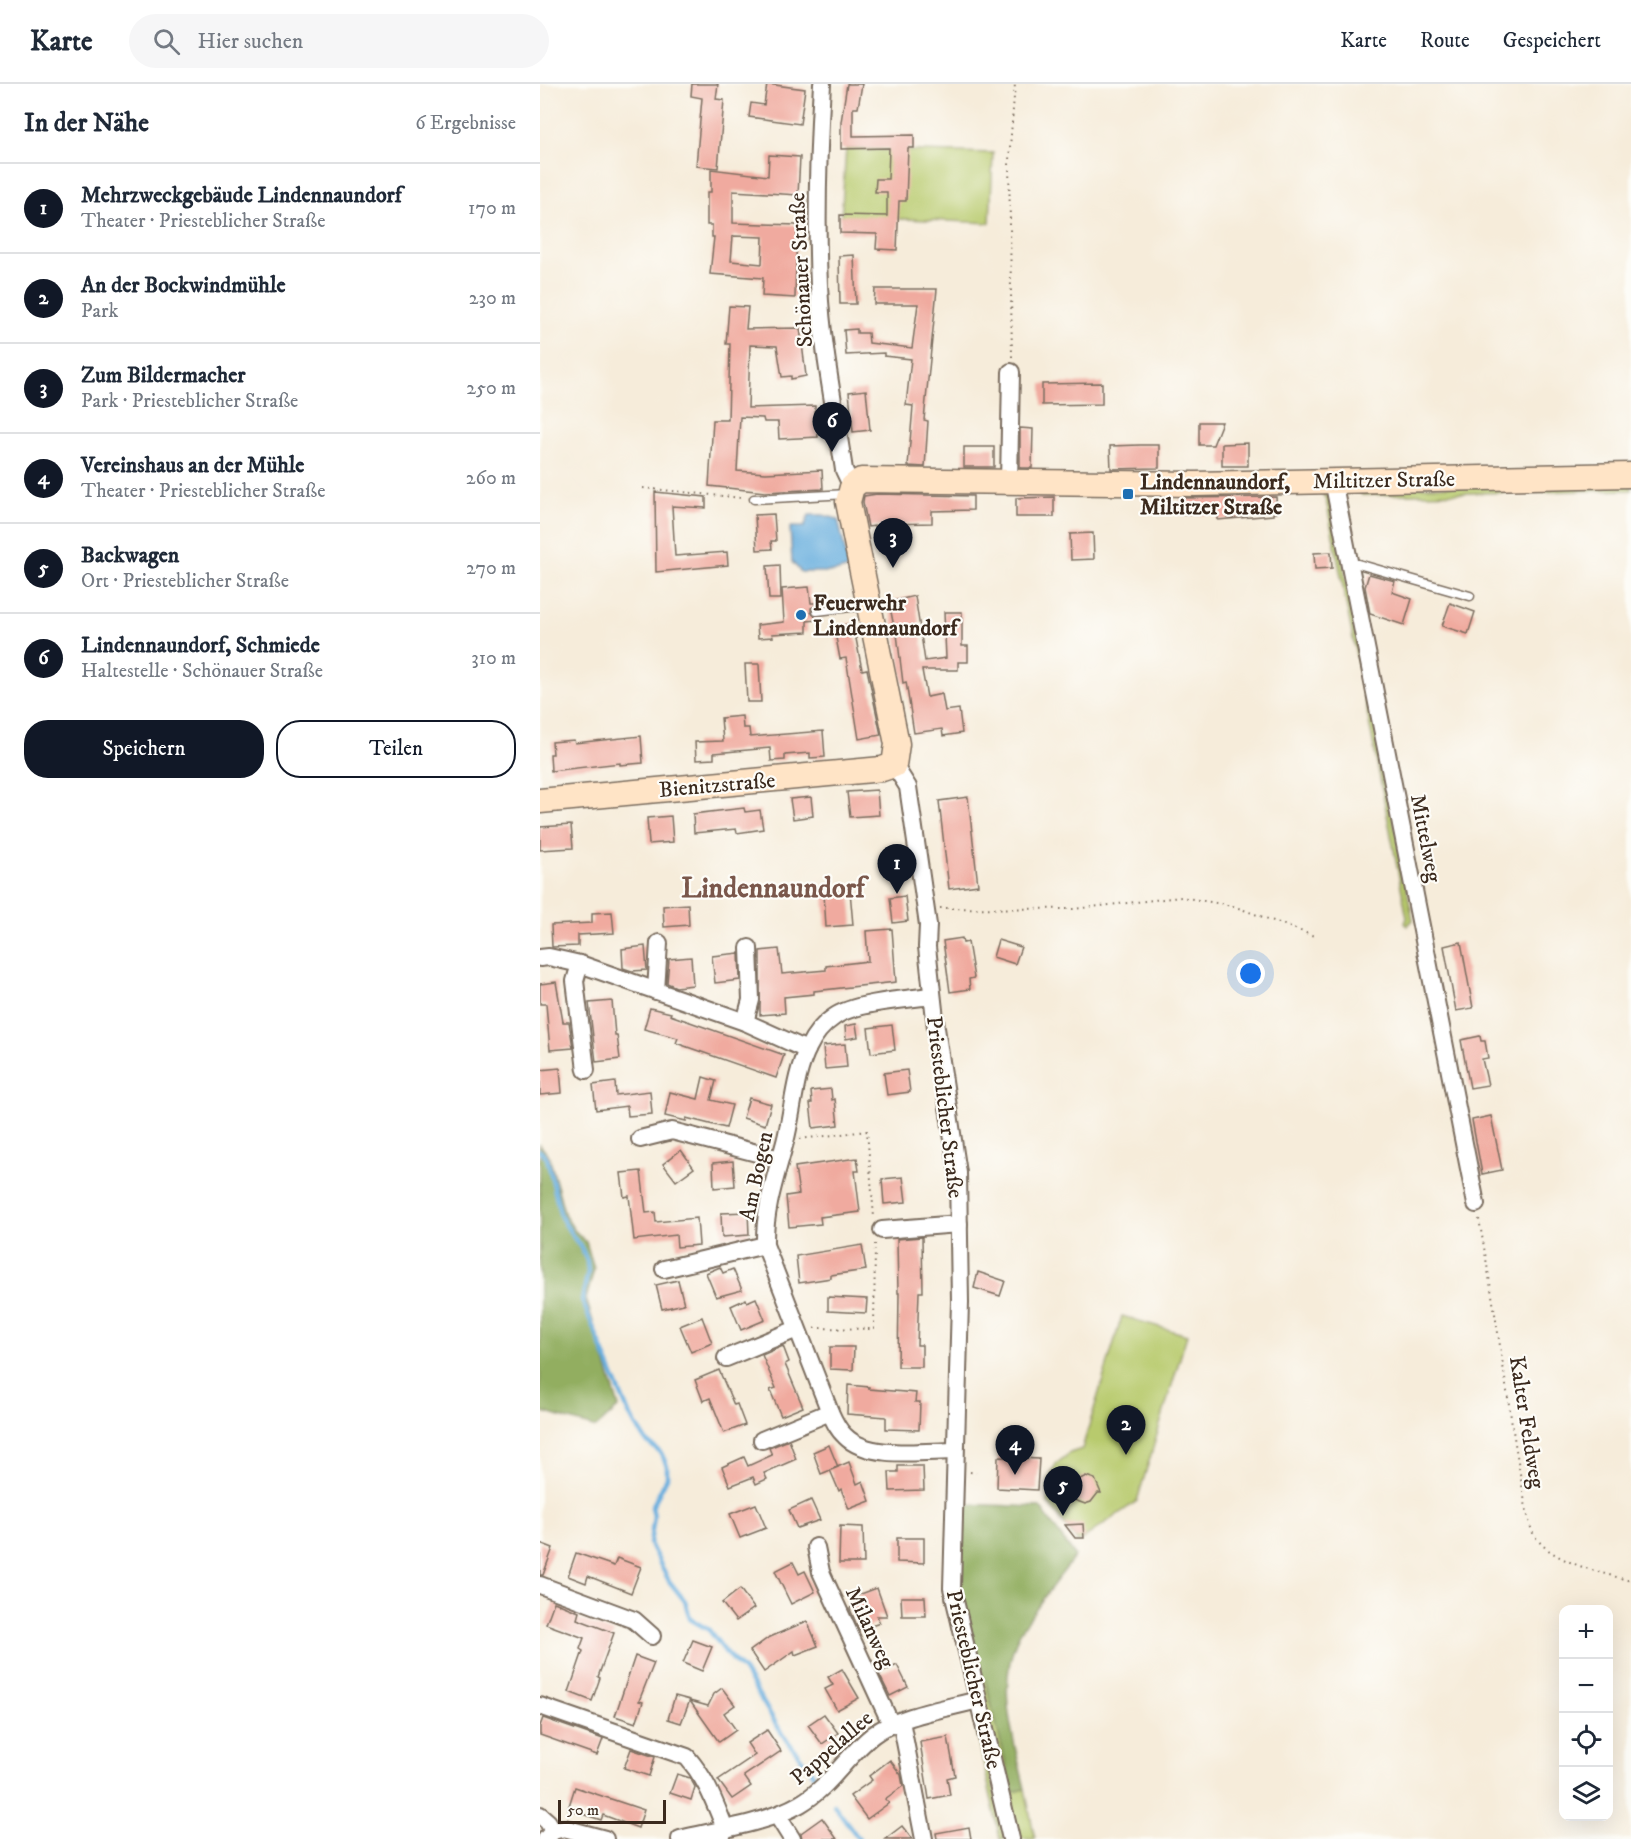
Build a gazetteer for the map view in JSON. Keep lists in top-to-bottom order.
{
  "streets": {
    "street": [
      "Schönauer Straße",
      "Miltitzer Straße",
      "Bienitzstraße",
      "Mittelweg",
      "Priesteblicher Straße",
      "Am Bogen",
      "Milanweg",
      "Pappelallee"
    ],
    "path": ["Kalter Feldweg"]
  },
  "crossings": [
    ["Schönauer Straße", "Miltitzer Straße"],
    ["Miltitzer Straße", "Mittelweg"],
    ["Bienitzstraße", "Priesteblicher Straße"],
    ["Mittelweg", "Kalter Feldweg"],
    ["Priesteblicher Straße", "Am Bogen"],
    ["Priesteblicher Straße", "Pappelallee"],
    ["Milanweg", "Pappelallee"]
  ],
  "districts": ["Lindennaundorf"],
  "places": {
    "transit": ["Lindennaundorf, Miltitzer Straße"],
    "other": ["Feuerwehr Lindennaundorf"]
  },
  "scale_bar": "50 m",
  "page": {
    "header": "Karte",
    "search": "Hier suchen",
    "nav": ["Karte", "Route", "Gespeichert"],
    "heading": ["In der Nähe", "6 Ergebnisse"],
    "list": [
      {
        "mark": "1",
        "name": "Mehrzweckgebäude Lindennaundorf",
        "note": "Theater · Priesteblicher Straße",
        "value": "170 m"
      },
      {
        "mark": "2",
        "name": "An der Bockwindmühle",
        "note": "Park",
        "value": "230 m"
      },
      {
        "mark": "3",
        "name": "Zum Bildermacher",
        "note": "Park · Priesteblicher Straße",
        "value": "250 m"
      },
      {
        "mark": "4",
        "name": "Vereinshaus an der Mühle",
        "note": "Theater · Priesteblicher Straße",
        "value": "260 m"
      },
      {
        "mark": "5",
        "name": "Backwagen",
        "note": "Ort · Priesteblicher Straße",
        "value": "270 m"
      },
      {
        "mark": "6",
        "name": "Lindennaundorf, Schmiede",
        "note": "Haltestelle · Schönauer Straße",
        "value": "310 m"
      }
    ],
    "pins": [
      "6",
      "3",
      "1",
      "2",
      "4",
      "5"
    ],
    "buttons": ["Speichern", "Teilen"],
    "map_buttons": ["+", "−"],
    "scale": "50 m"
  }
}
